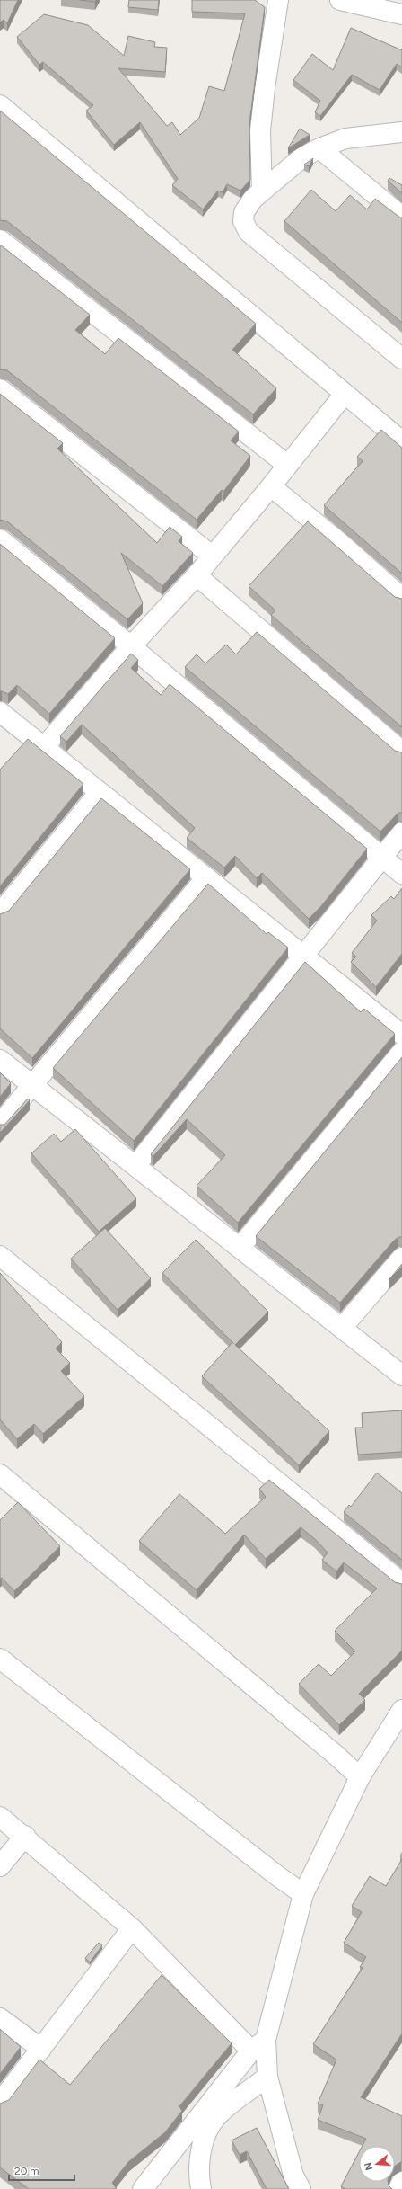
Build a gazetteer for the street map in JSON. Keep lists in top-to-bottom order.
{
  "scale_bar": "20 m",
  "north": "left"
}
